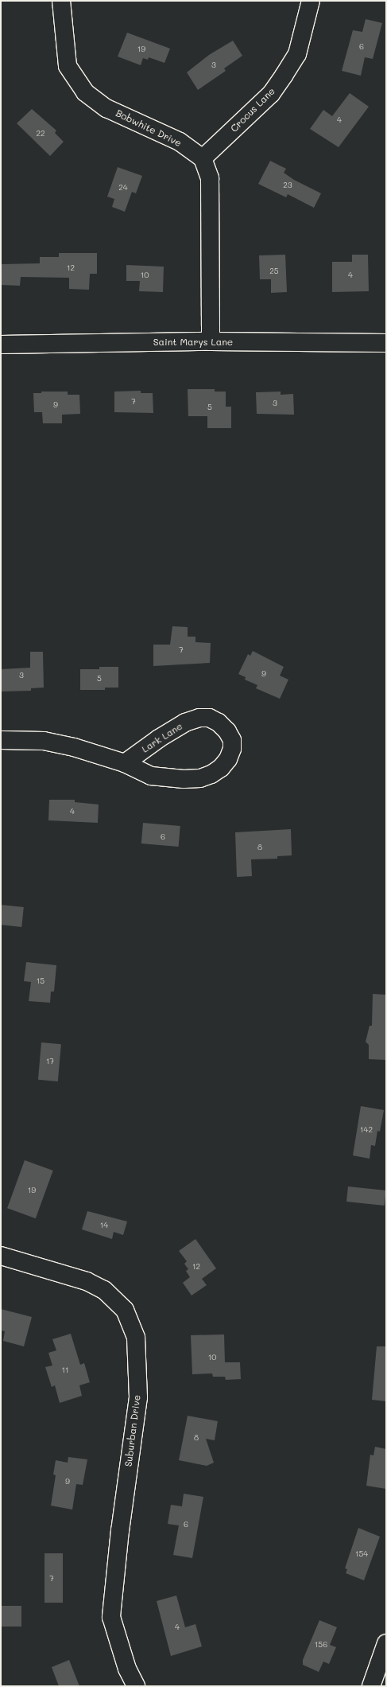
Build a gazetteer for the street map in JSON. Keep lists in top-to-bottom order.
{
  "streets": {
    "street": [
      "Crocus Lane",
      "Bobwhite Drive",
      "Saint Marys Lane",
      "Lark Lane",
      "Suburban Drive"
    ]
  },
  "crossings": [
    ["Crocus Lane", "Bobwhite Drive"]
  ],
  "house_numbers": [
    "6",
    "19",
    "3",
    "4",
    "22",
    "23",
    "24",
    "12",
    "25",
    "10",
    "4",
    "7",
    "3",
    "9",
    "5",
    "7",
    "9",
    "3",
    "5",
    "4",
    "6",
    "8",
    "15",
    "17",
    "142",
    "19",
    "14",
    "12",
    "10",
    "11",
    "8",
    "9",
    "6",
    "154",
    "7",
    "4",
    "156"
  ]
}
